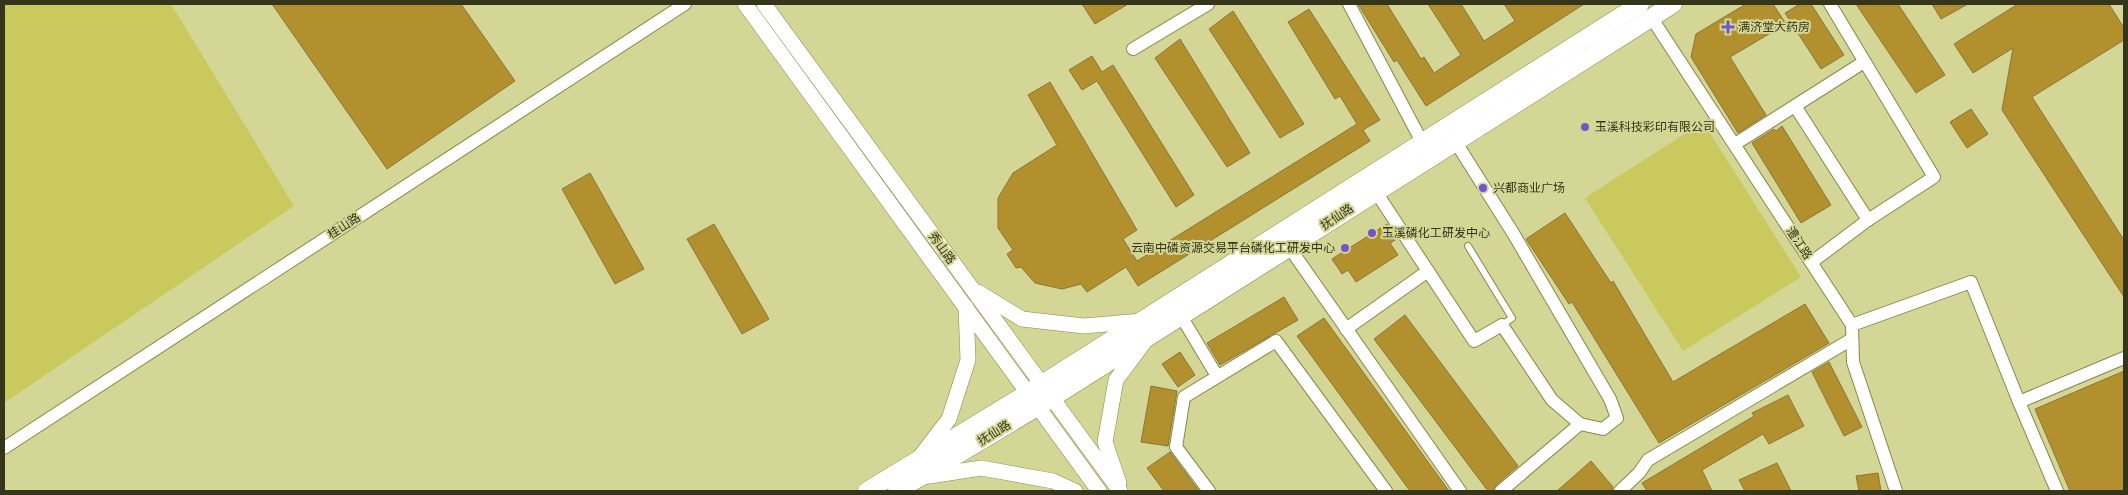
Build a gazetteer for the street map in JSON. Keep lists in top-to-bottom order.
{
  "streets": {
    "main road": ["抚仙路"],
    "street": ["桂山路", "澧江路", "秀山路"]
  },
  "crossings": [
    ["抚仙路", "澧江路"],
    ["抚仙路", "秀山路"]
  ],
  "places": {
    "health": ["满济堂大药房"],
    "other": [
      "玉溪科技彩印有限公司",
      "兴都商业广场",
      "玉溪磷化工研发中心",
      "云南中磷资源交易平台磷化工研发中心"
    ]
  }
}
